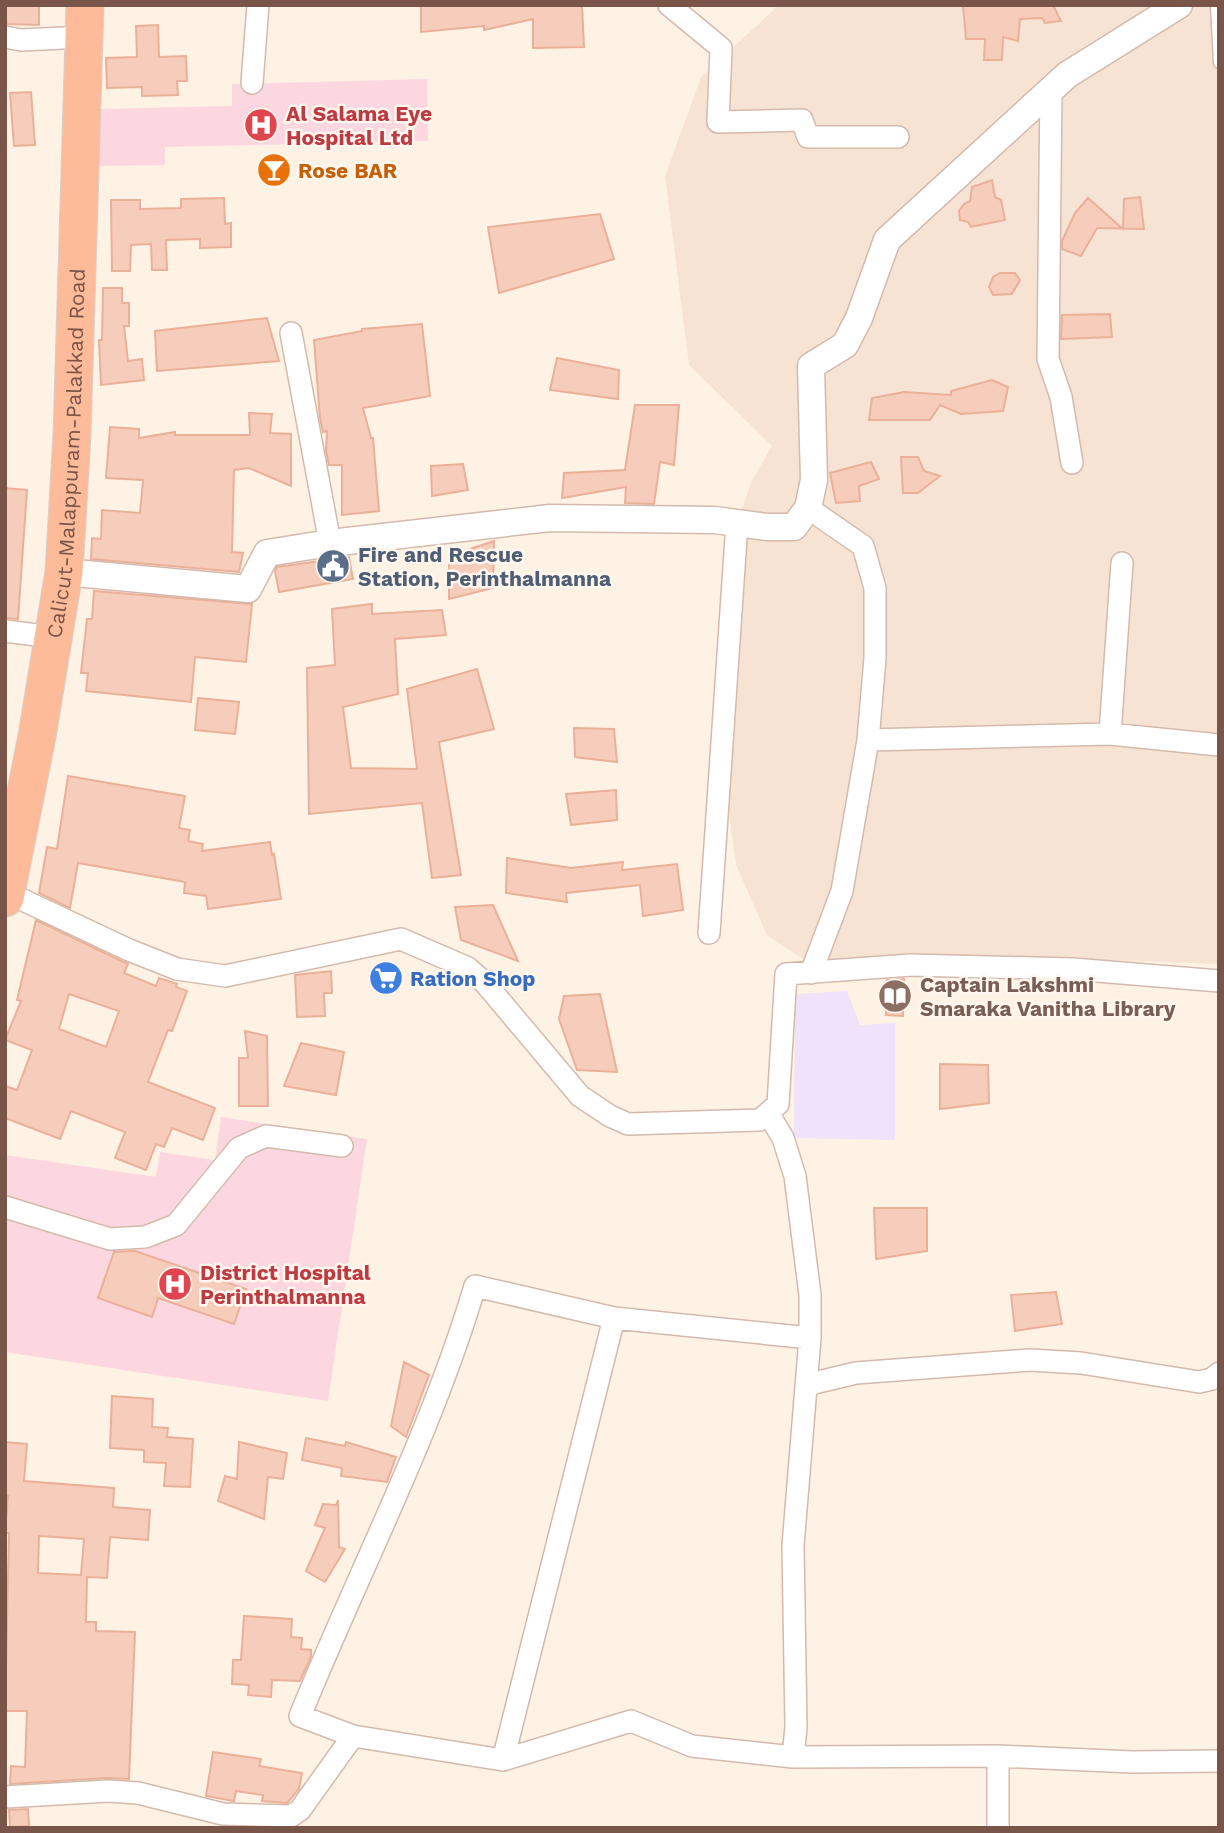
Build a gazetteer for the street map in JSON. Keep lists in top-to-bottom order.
{
  "streets": {
    "highway": ["Calicut-Malappuram-Palakkad Road"]
  },
  "places": {
    "hospital": ["Al Salama Eye Hospital Ltd", "District Hospital Perinthalmanna"],
    "bar": ["Rose BAR"],
    "public building": ["Fire and Rescue Station, Perinthalmanna"],
    "supermarket": ["Ration Shop"],
    "library": ["Captain Lakshmi Smaraka Vanitha Library"]
  }
}
